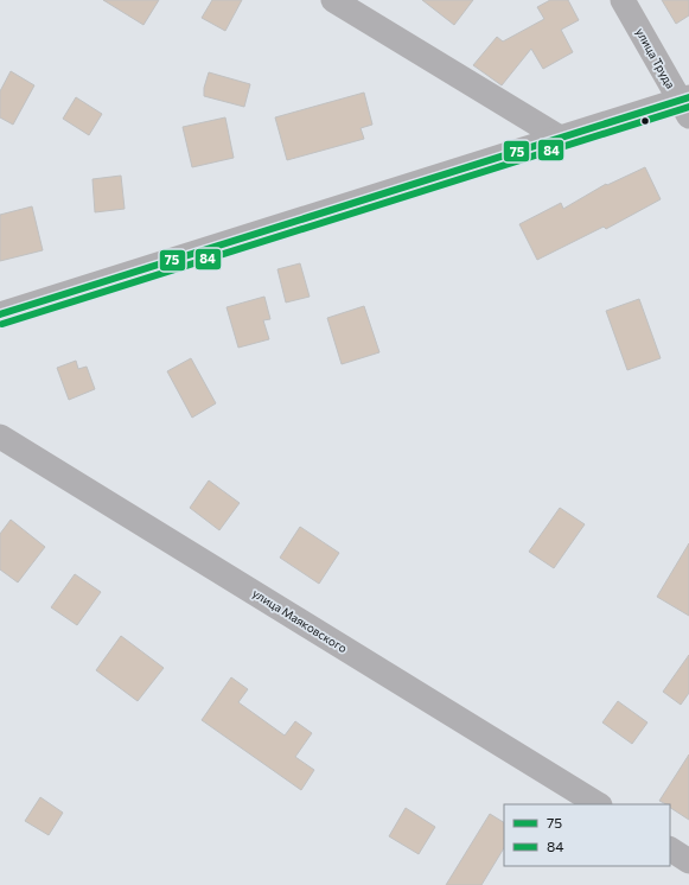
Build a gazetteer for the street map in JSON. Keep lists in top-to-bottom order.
{
  "streets": {
    "street": ["улица Труда", "улица Маяковского"]
  },
  "lines": ["transit line 75", "transit line 84"],
  "legend": ["75", "84"]
}
